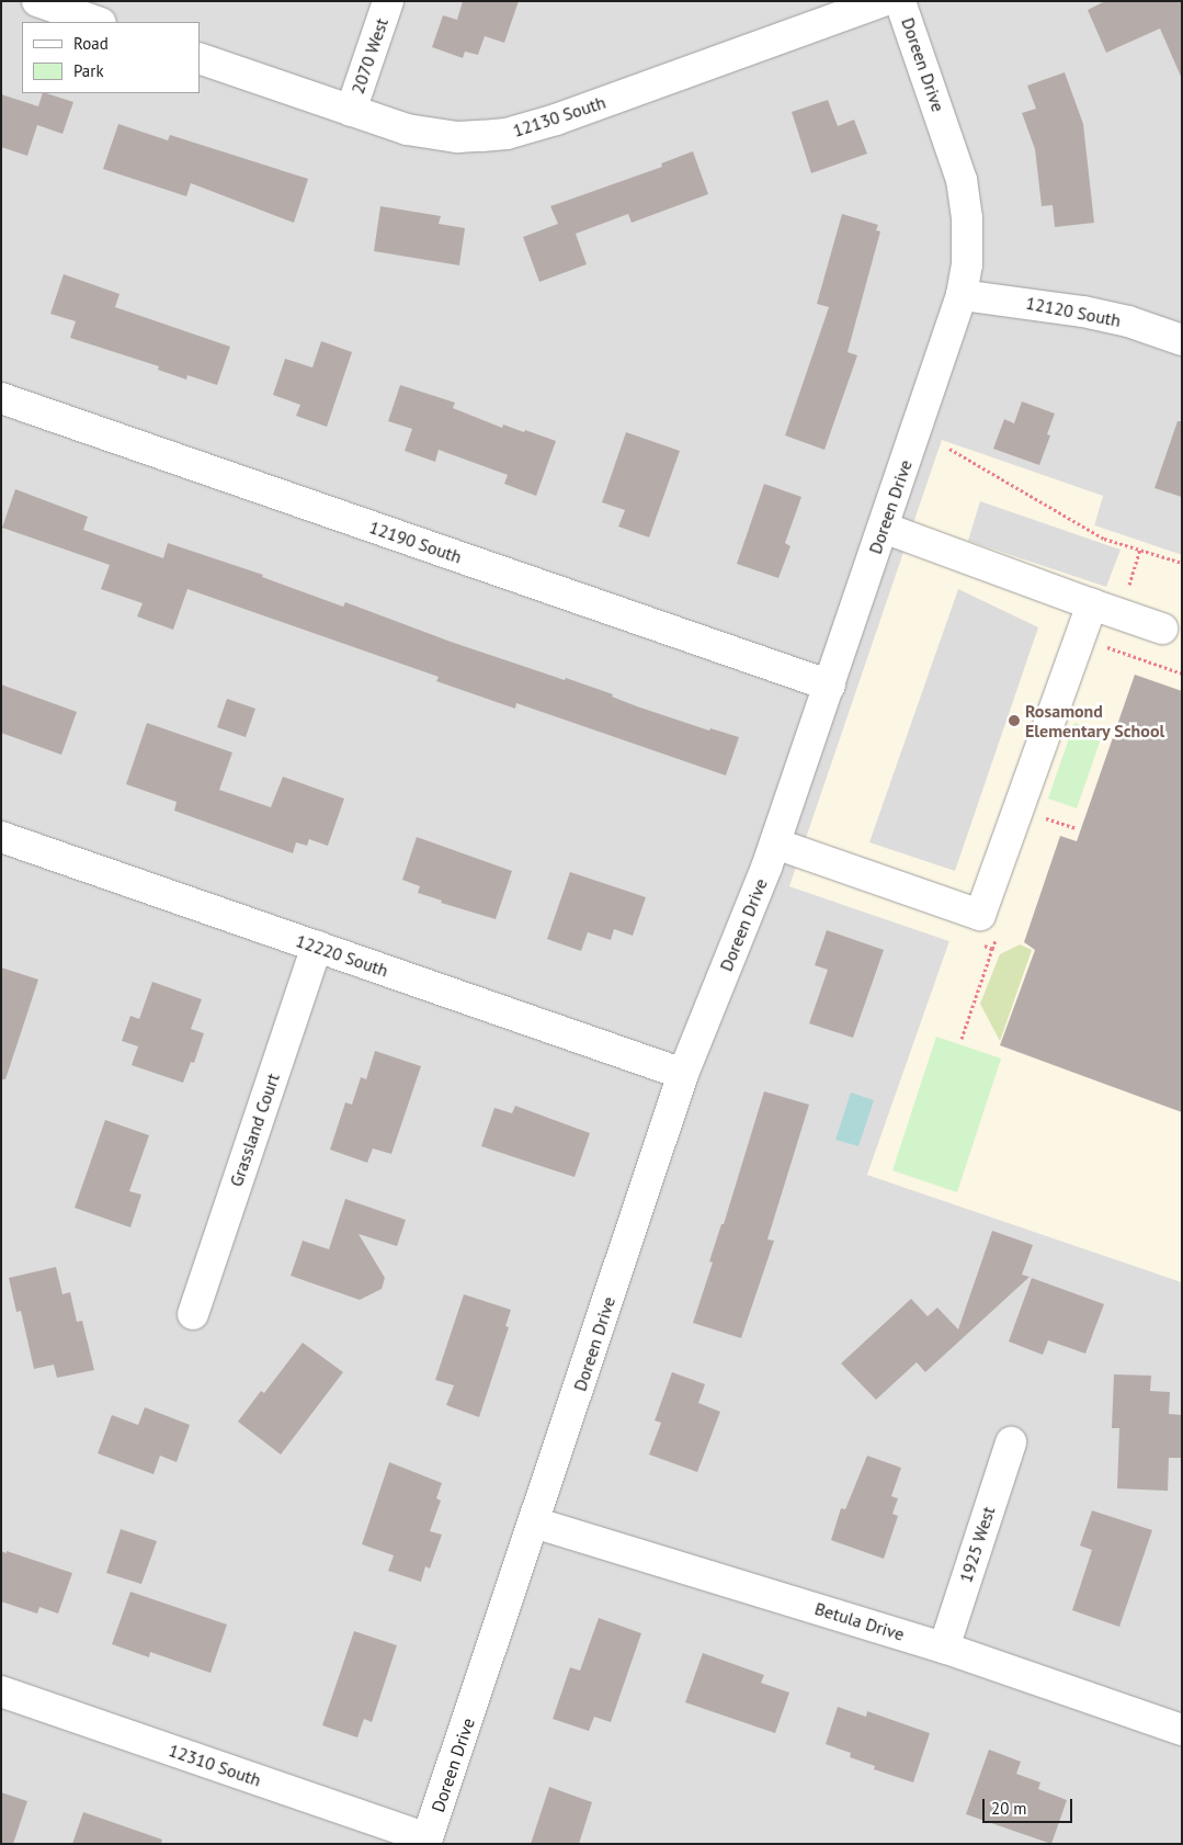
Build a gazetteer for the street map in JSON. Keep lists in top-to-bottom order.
{
  "streets": {
    "street": [
      "2070 West",
      "Doreen Drive",
      "12130 South",
      "12120 South",
      "12190 South",
      "12220 South",
      "Grassland Court",
      "1925 West",
      "Betula Drive",
      "12310 South"
    ]
  },
  "crossings": [
    ["2070 West", "12130 South"],
    ["Doreen Drive", "12120 South"],
    ["Doreen Drive", "12190 South"],
    ["Doreen Drive", "12220 South"],
    ["Doreen Drive", "Betula Drive"],
    ["Doreen Drive", "12310 South"],
    ["12220 South", "Grassland Court"],
    ["1925 West", "Betula Drive"]
  ],
  "places": ["Rosamond Elementary School"],
  "legend": ["Road", "Park"],
  "scale_bar": "20 m"
}
